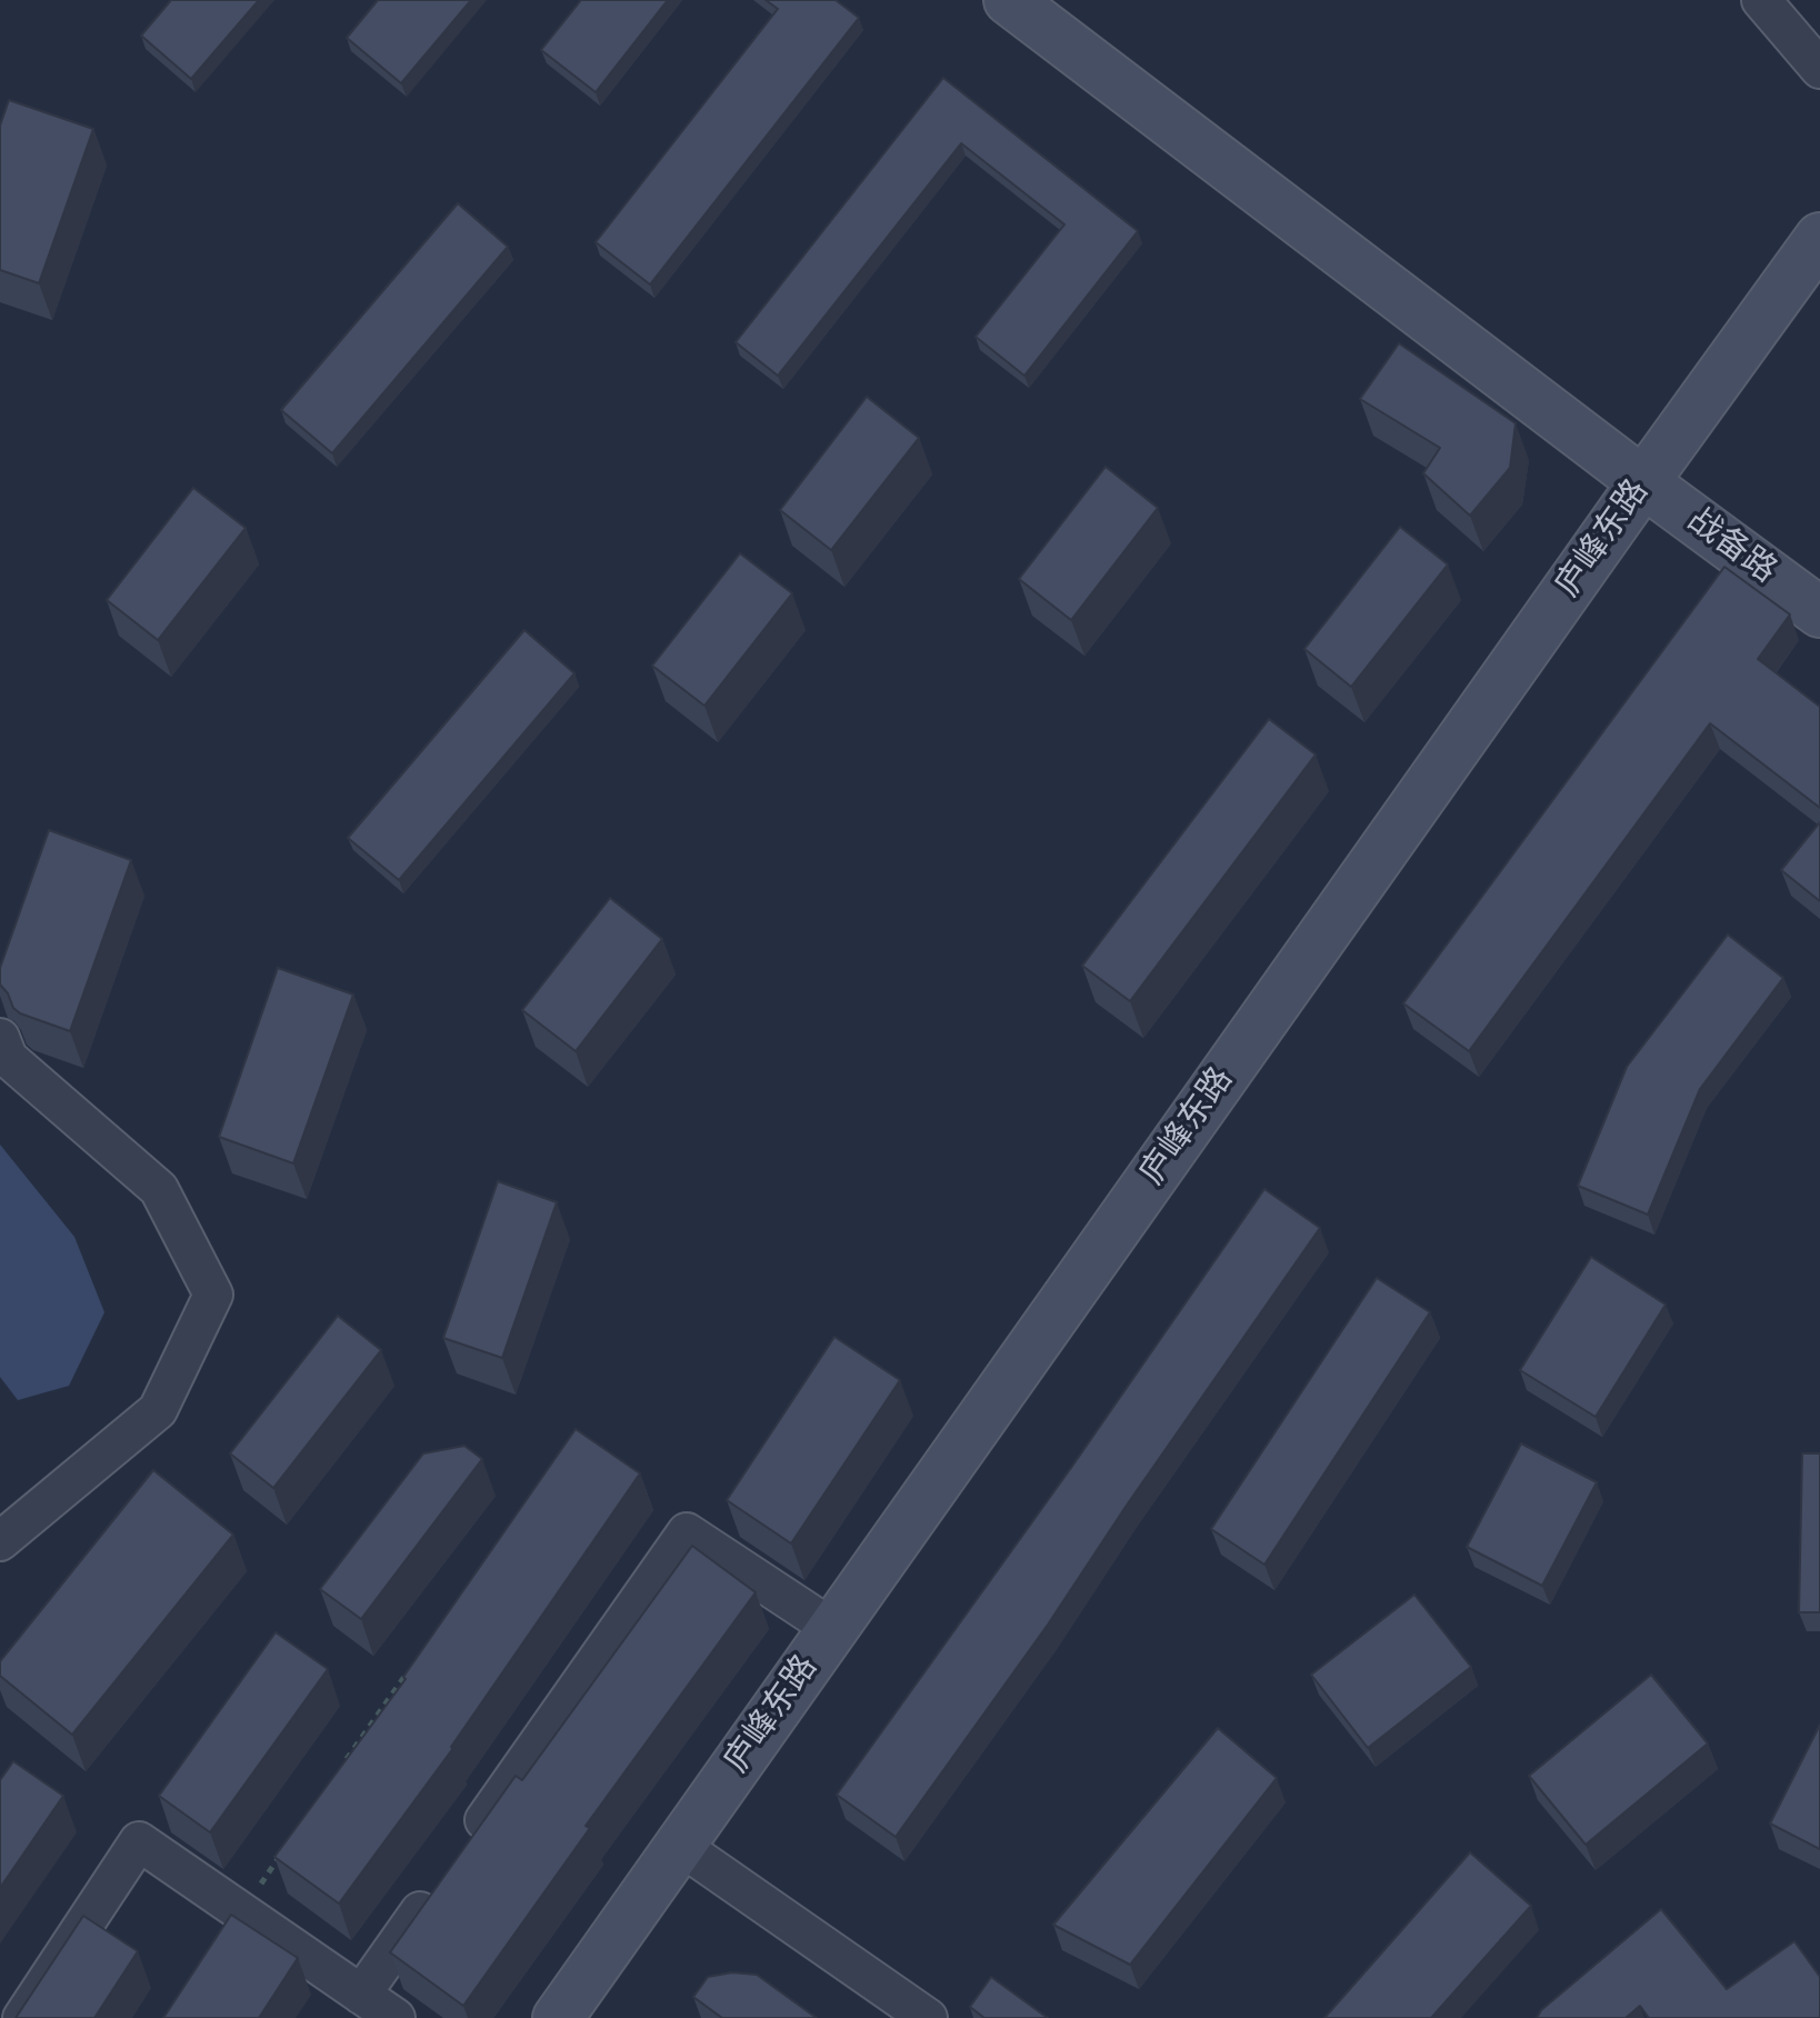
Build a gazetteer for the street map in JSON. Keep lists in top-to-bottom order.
{
  "streets": {
    "main road": ["庐峰东路", "战备路"]
  },
  "crossings": [
    ["庐峰东路", "战备路"]
  ]
}
